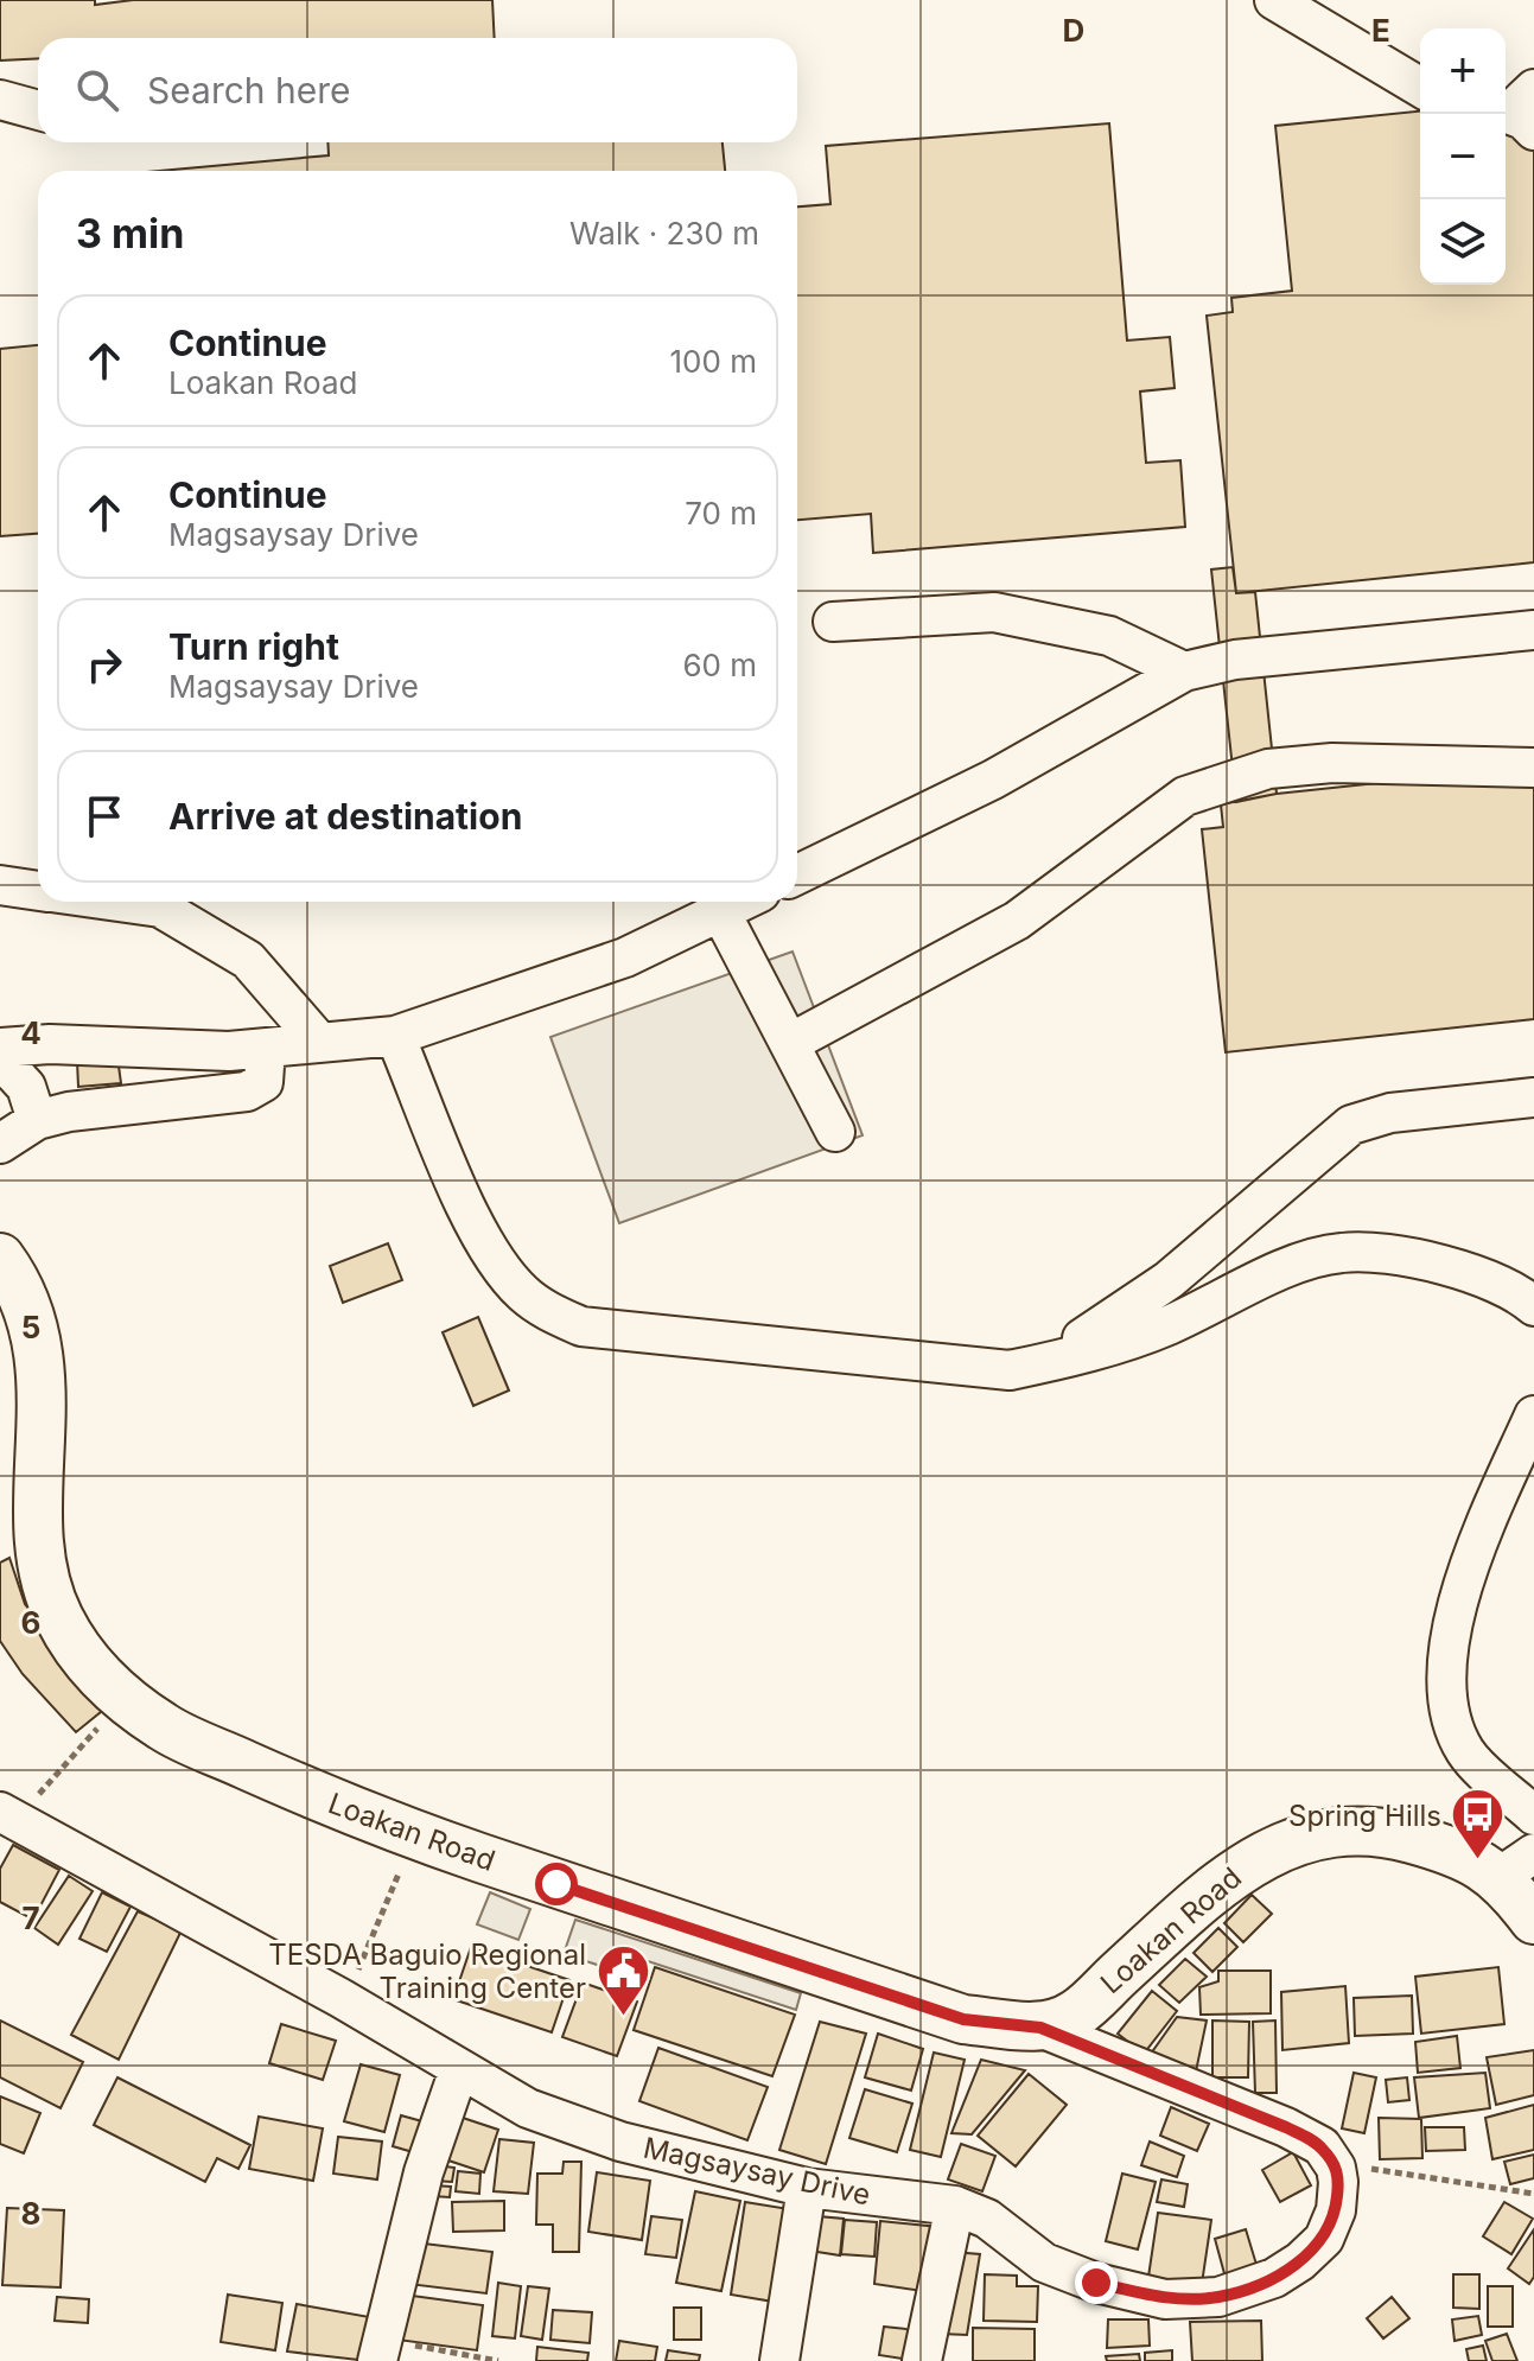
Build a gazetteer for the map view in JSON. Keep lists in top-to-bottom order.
{
  "streets": {
    "main road": ["Loakan Road"],
    "street": ["Magsaysay Drive"]
  },
  "crossings": [
    ["Loakan Road", "Magsaysay Drive"]
  ],
  "places": {
    "bus stop": ["Spring Hills"],
    "public building": ["TESDA Baguio Regional Training Center"]
  },
  "page": {
    "map_buttons": ["+", "−"],
    "search": "Search here",
    "heading": ["3 min", "Walk · 230 m"],
    "list": [
      ["Continue", "Loakan Road", "100 m"],
      ["Continue", "Magsaysay Drive", "70 m"],
      ["Turn right", "Magsaysay Drive", "60 m"],
      "Arrive at destination"
    ]
  },
  "grid": {
    "columns": ["D", "E"],
    "rows": [
      "4",
      "5",
      "6",
      "7",
      "8"
    ]
  }
}
